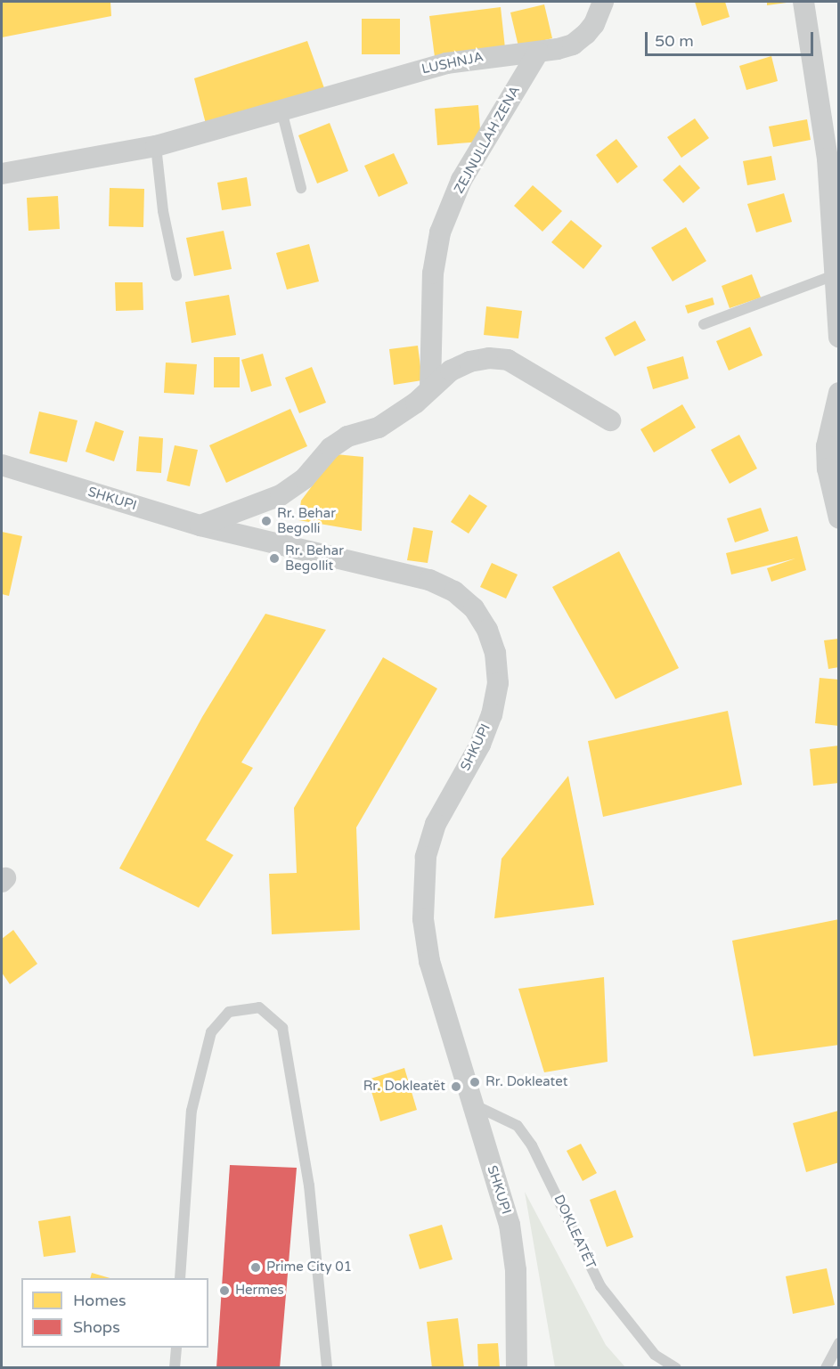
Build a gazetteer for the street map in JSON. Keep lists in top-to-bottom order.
{
  "streets": {
    "street": ["LUSHNJA", "ZEJNULLAH ZENA", "SHKUPI"],
    "lane": ["DOKLEATËT"]
  },
  "crossings": [
    ["LUSHNJA", "ZEJNULLAH ZENA"],
    ["SHKUPI", "DOKLEATËT"]
  ],
  "places": [
    "Rr. Behar Begolli",
    "Rr. Behar Begollit",
    "Rr. Dokleatet",
    "Rr. Dokleatët",
    "Prime City 01",
    "Hermes"
  ],
  "legend": ["Homes", "Shops"],
  "scale_bar": "50 m"
}
